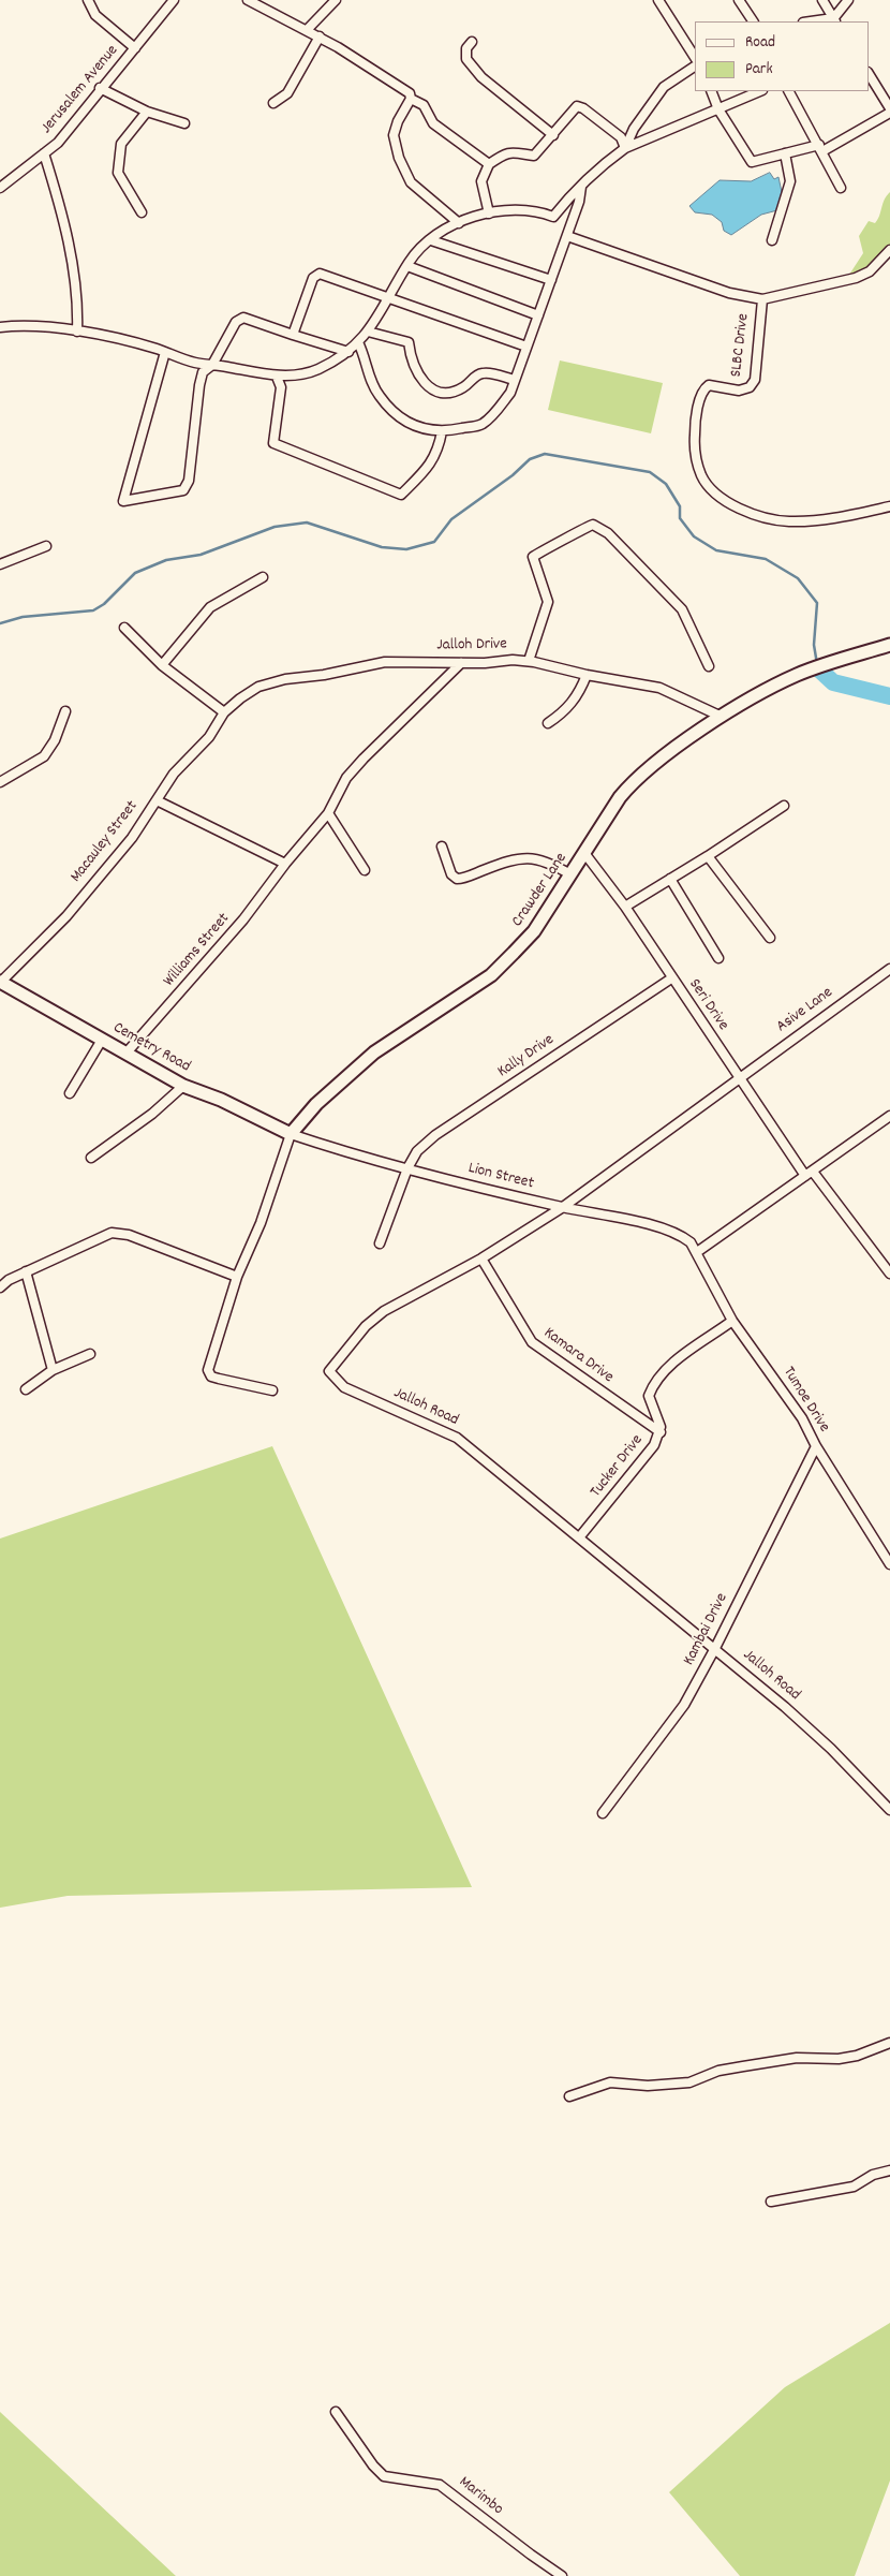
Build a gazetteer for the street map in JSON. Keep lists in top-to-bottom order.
{
  "streets": {
    "street": [
      "Jerusalem Avenue",
      "SLBC Drive",
      "Jalloh Drive",
      "Macauley Street",
      "Crawder Lane",
      "Williams Street",
      "Seri Drive",
      "Asive Lane",
      "Cemetry Road",
      "Kally Drive",
      "Lion Street",
      "Kamara Drive",
      "Tumoe Drive",
      "Jalloh Road",
      "Tucker Drive",
      "Kambai Drive",
      "Marimbo"
    ]
  },
  "crossings": [
    ["Jalloh Drive", "Macauley Street"],
    ["Jalloh Drive", "Crawder Lane"],
    ["Jalloh Drive", "Williams Street"],
    ["Macauley Street", "Cemetry Road"],
    ["Crawder Lane", "Seri Drive"],
    ["Crawder Lane", "Cemetry Road"],
    ["Crawder Lane", "Lion Street"],
    ["Williams Street", "Cemetry Road"],
    ["Seri Drive", "Asive Lane"],
    ["Seri Drive", "Kally Drive"],
    ["Seri Drive", "Jalloh Road"],
    ["Asive Lane", "Jalloh Road"],
    ["Cemetry Road", "Lion Street"],
    ["Kally Drive", "Lion Street"],
    ["Lion Street", "Tumoe Drive"],
    ["Lion Street", "Jalloh Road"],
    ["Kamara Drive", "Jalloh Road"],
    ["Kamara Drive", "Tucker Drive"],
    ["Tumoe Drive", "Tucker Drive"],
    ["Tumoe Drive", "Kambai Drive"],
    ["Jalloh Road", "Tucker Drive"],
    ["Jalloh Road", "Kambai Drive"]
  ],
  "legend": ["Road", "Park"]
}
